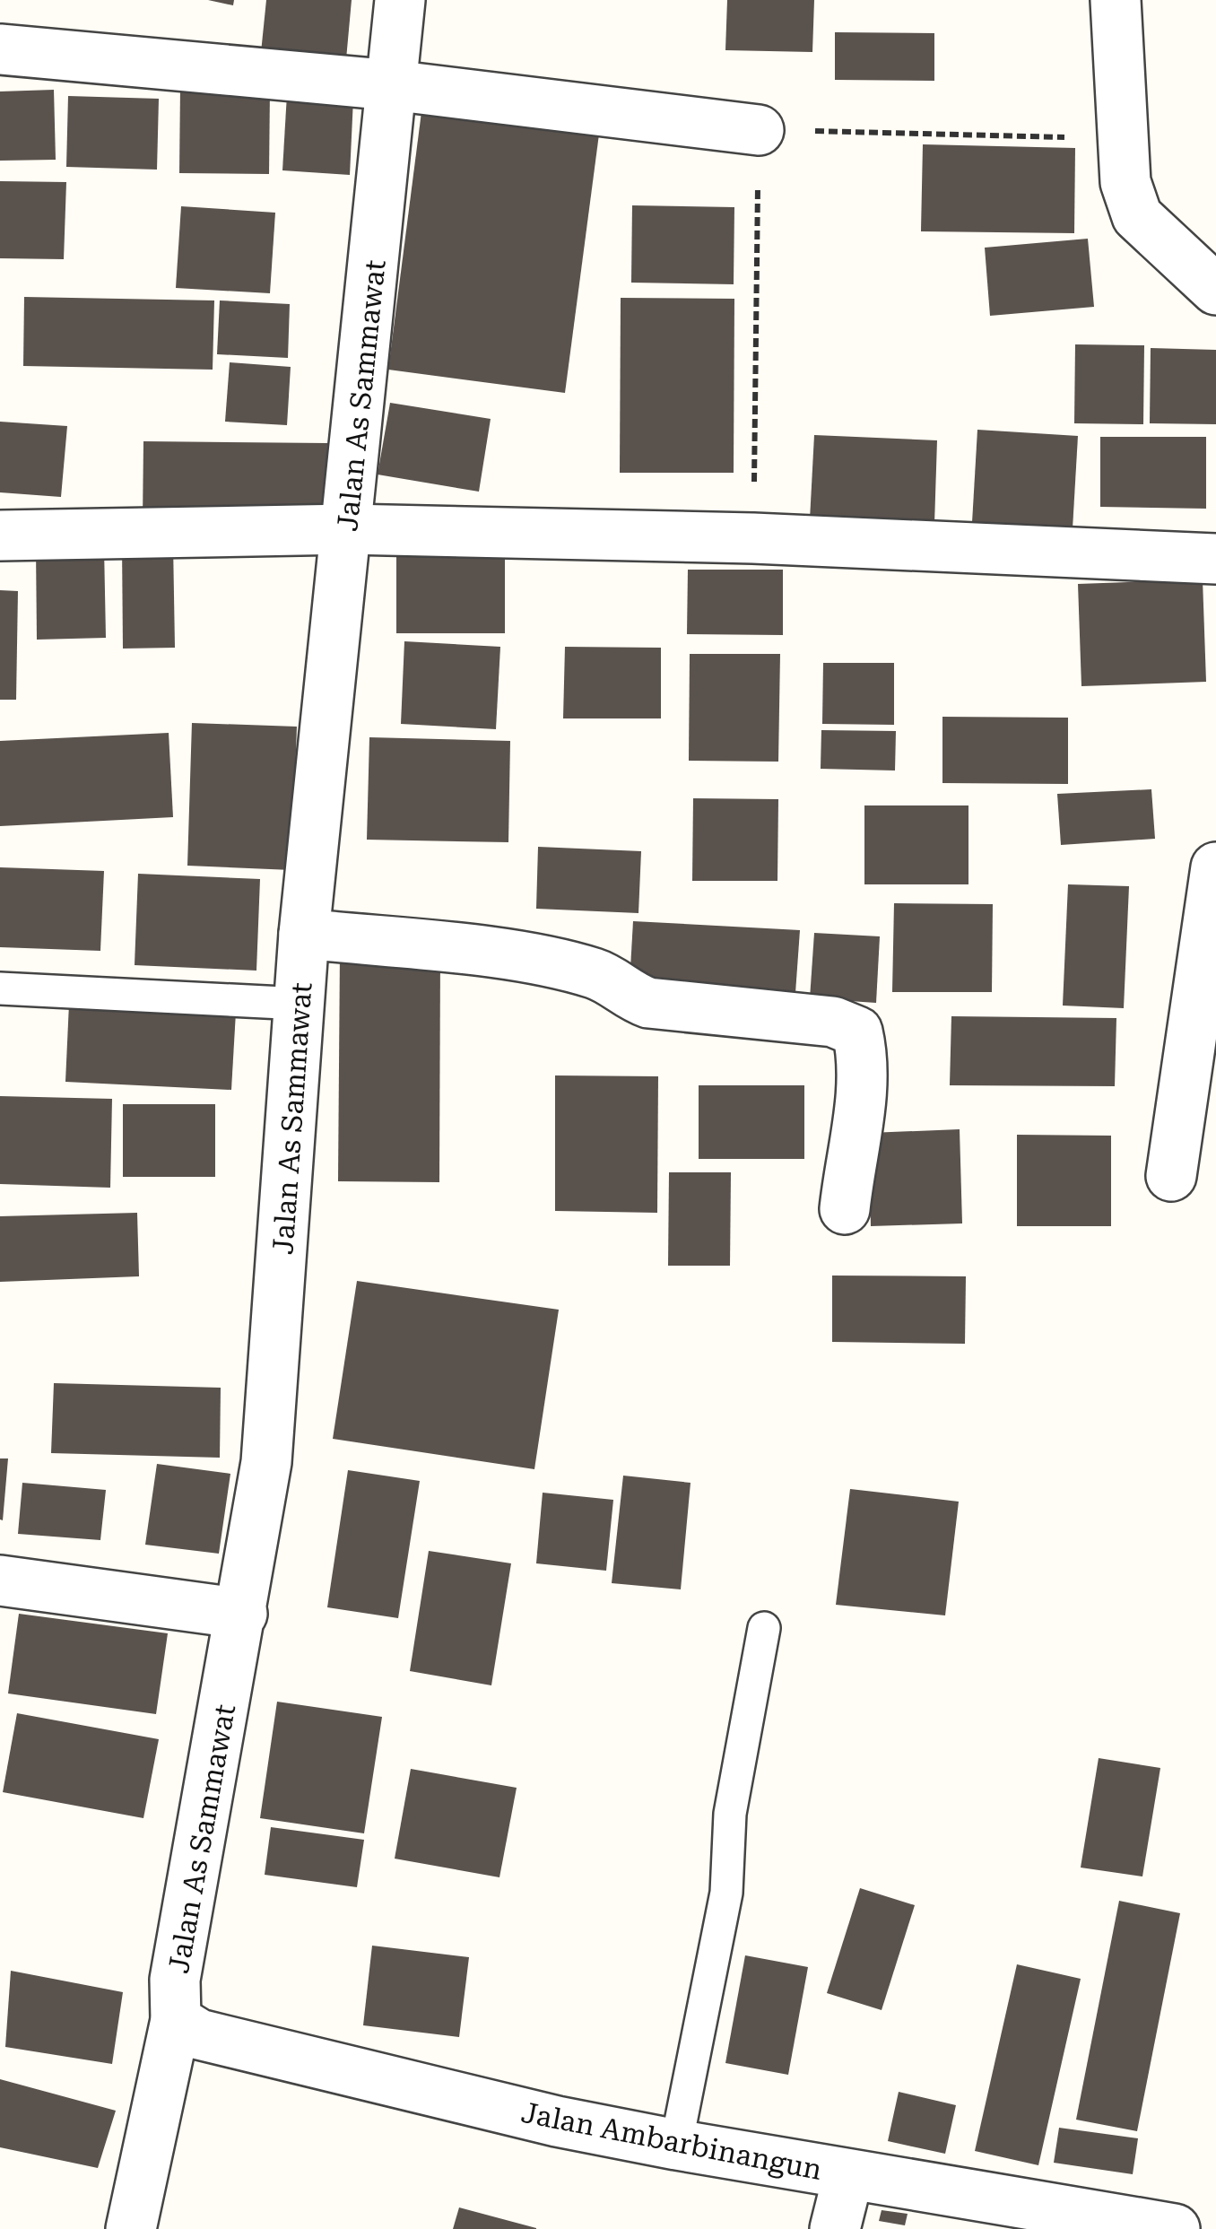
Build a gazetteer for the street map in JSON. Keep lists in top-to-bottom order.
{
  "streets": {
    "street": ["Jalan As Sammawat", "Jalan Ambarbinangun"]
  },
  "crossings": [
    ["Jalan As Sammawat", "Jalan Ambarbinangun"]
  ]
}
